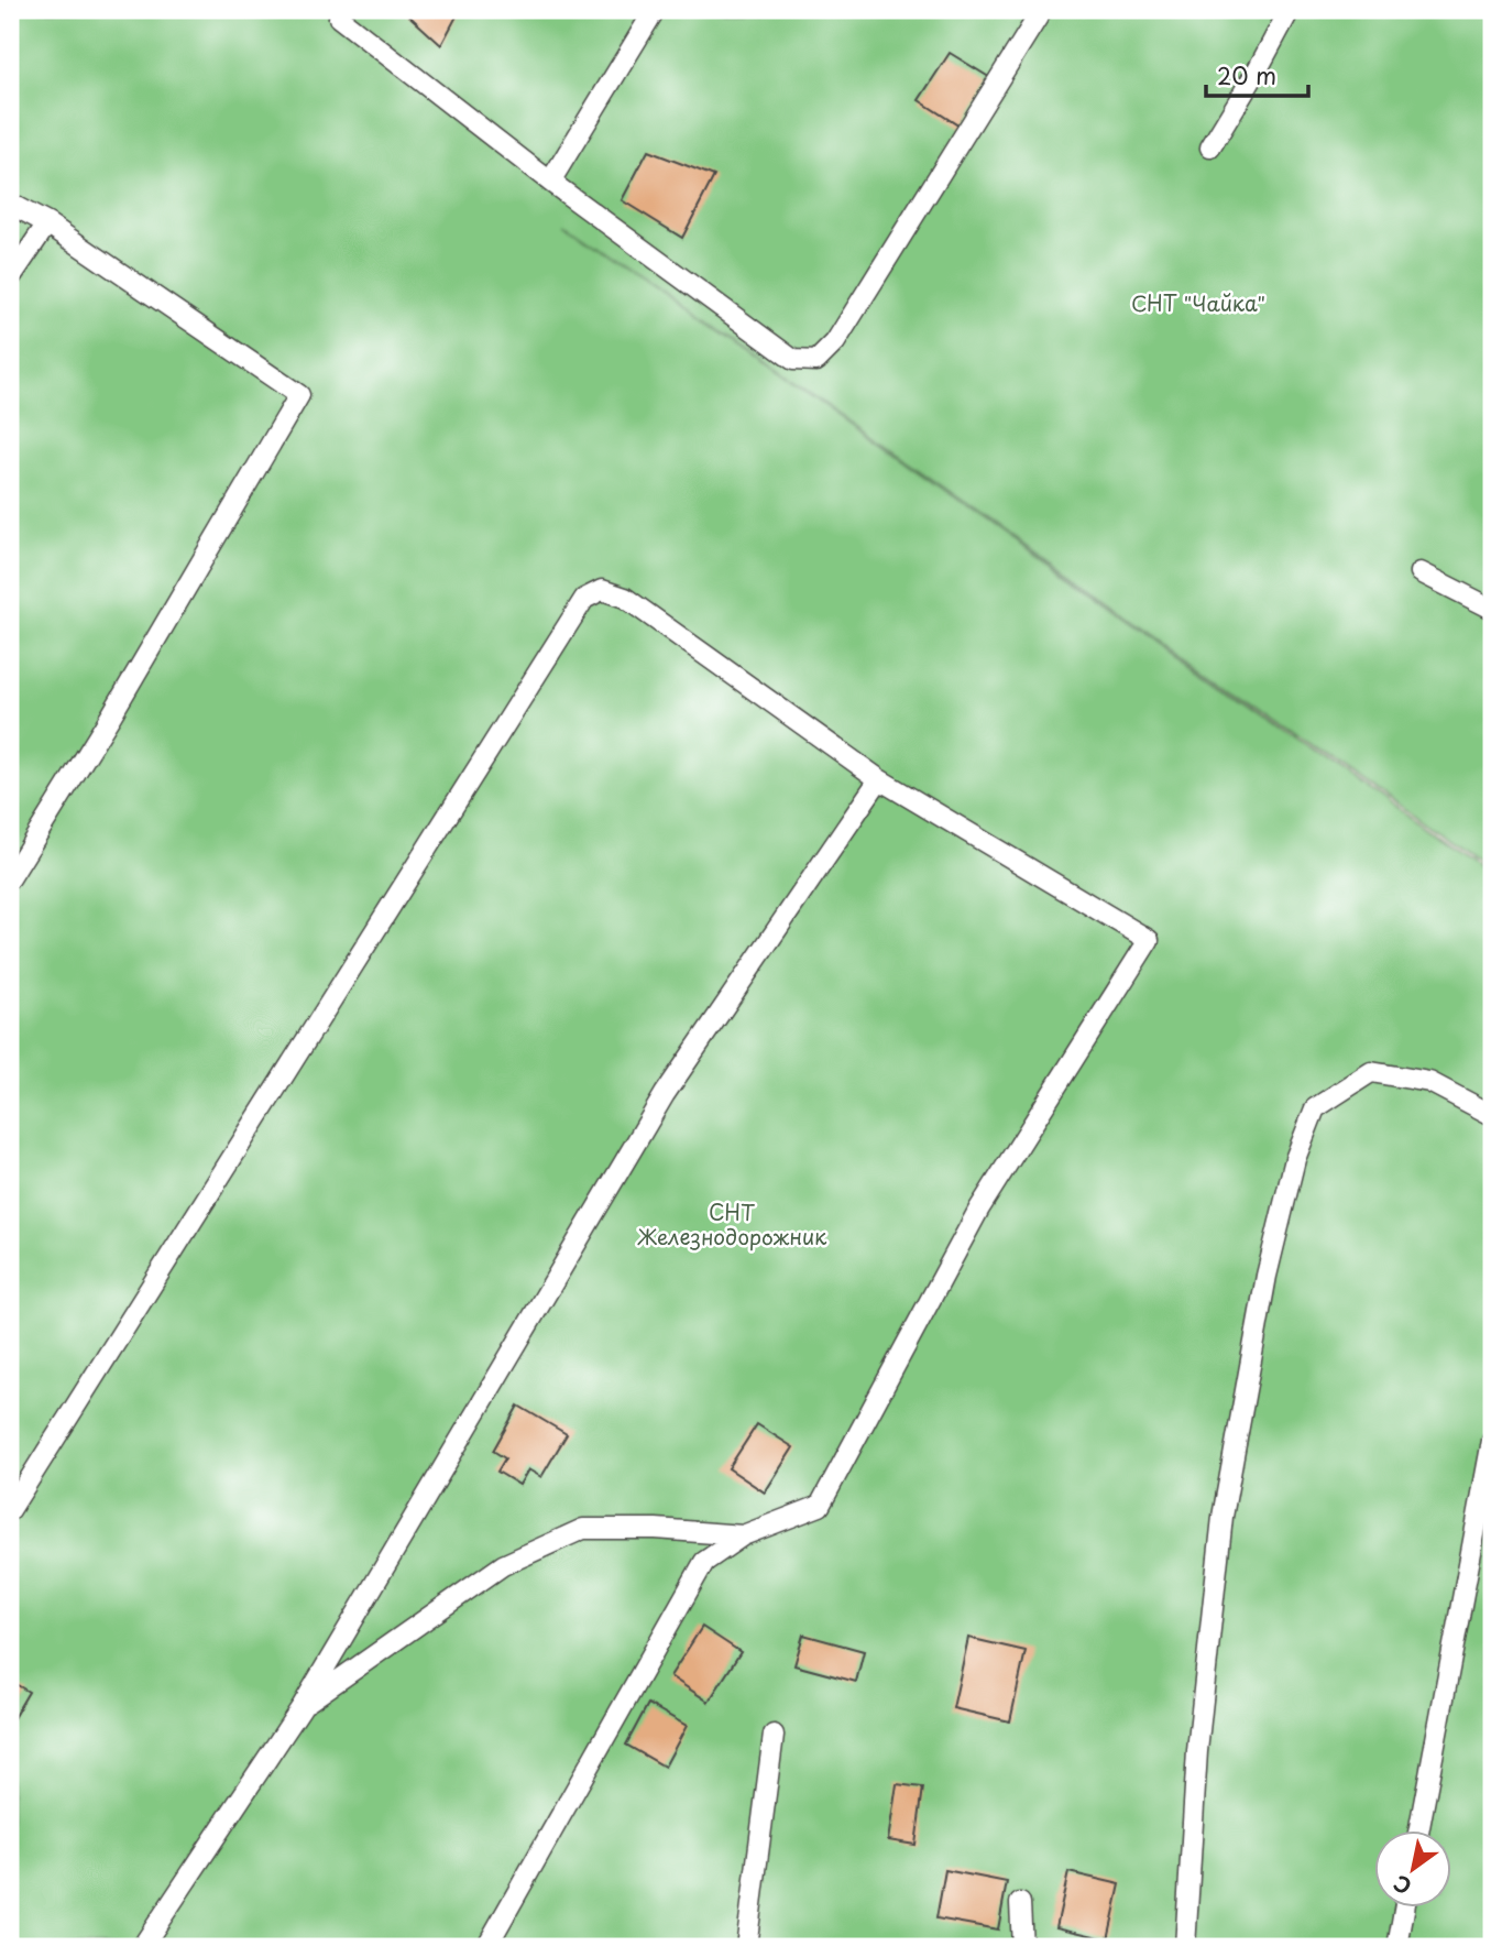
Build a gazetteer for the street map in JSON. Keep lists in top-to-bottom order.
{
  "parks": ["СНТ \"Чайка\"", "СНТ Железнодорожник"],
  "scale_bar": "20 m",
  "north": "bottom left"
}
